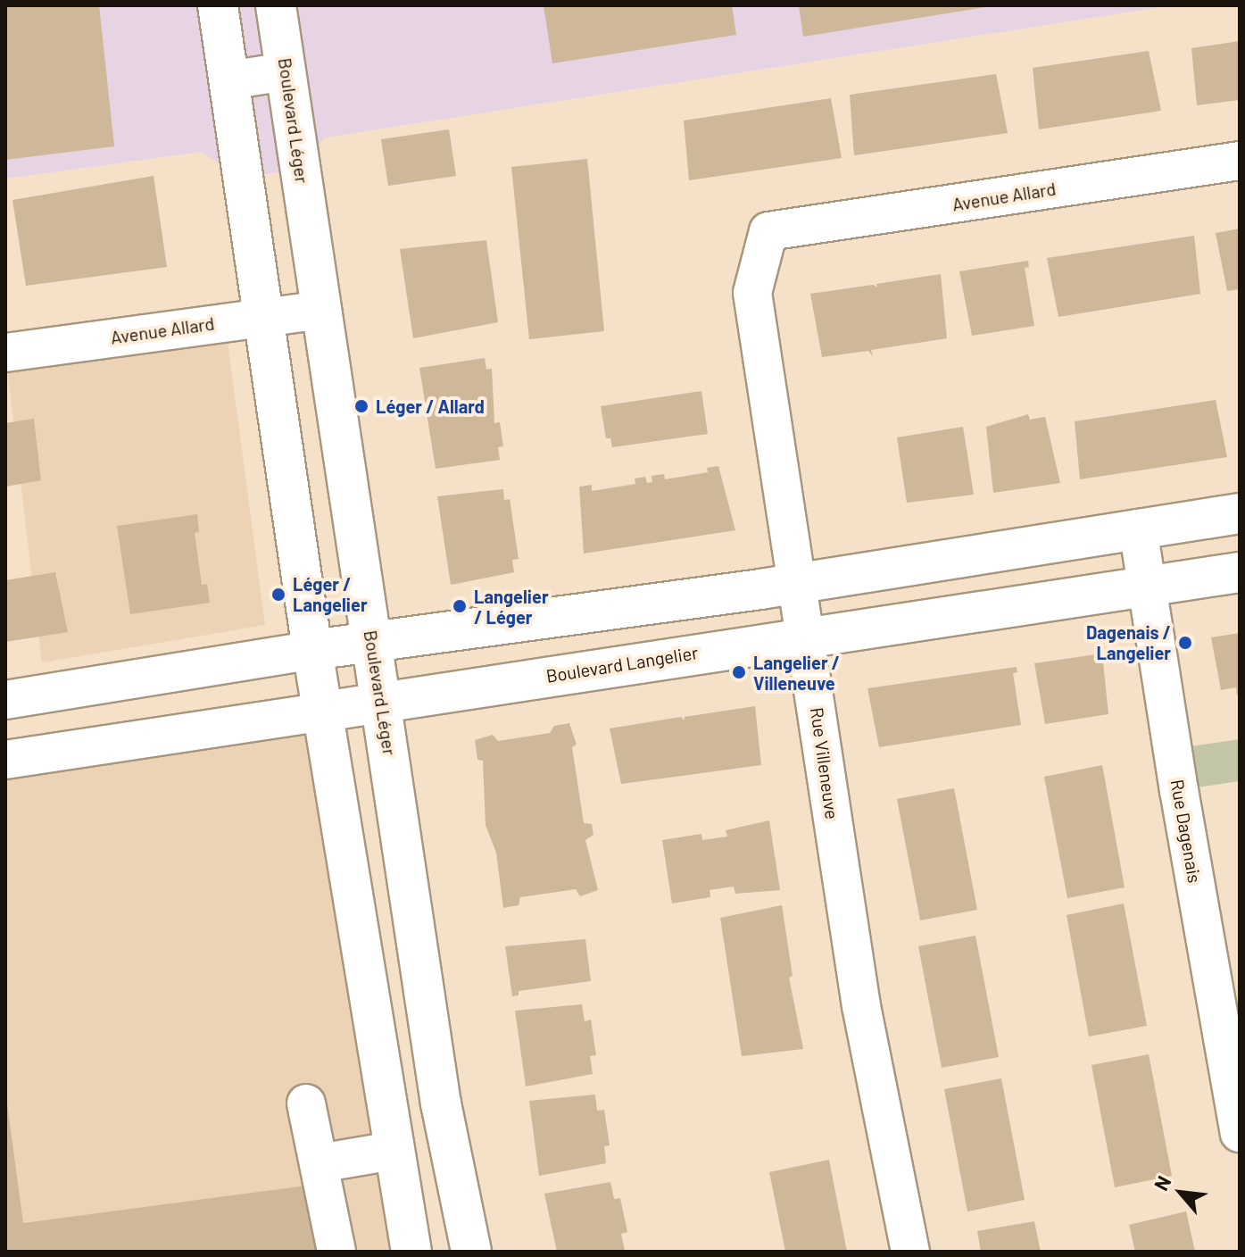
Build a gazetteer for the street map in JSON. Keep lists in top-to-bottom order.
{
  "streets": {
    "main road": ["Boulevard Léger", "Boulevard Langelier"],
    "street": ["Avenue Allard", "Rue Villeneuve", "Rue Dagenais"]
  },
  "crossings": [
    ["Boulevard Léger", "Avenue Allard"],
    ["Boulevard Léger", "Boulevard Langelier"],
    ["Avenue Allard", "Rue Villeneuve"],
    ["Boulevard Langelier", "Rue Villeneuve"],
    ["Boulevard Langelier", "Rue Dagenais"]
  ],
  "places": [
    "Léger / Allard",
    "Léger / Langelier",
    "Langelier / Léger",
    "Dagenais / Langelier",
    "Langelier / Villeneuve"
  ],
  "north": "top left"
}
